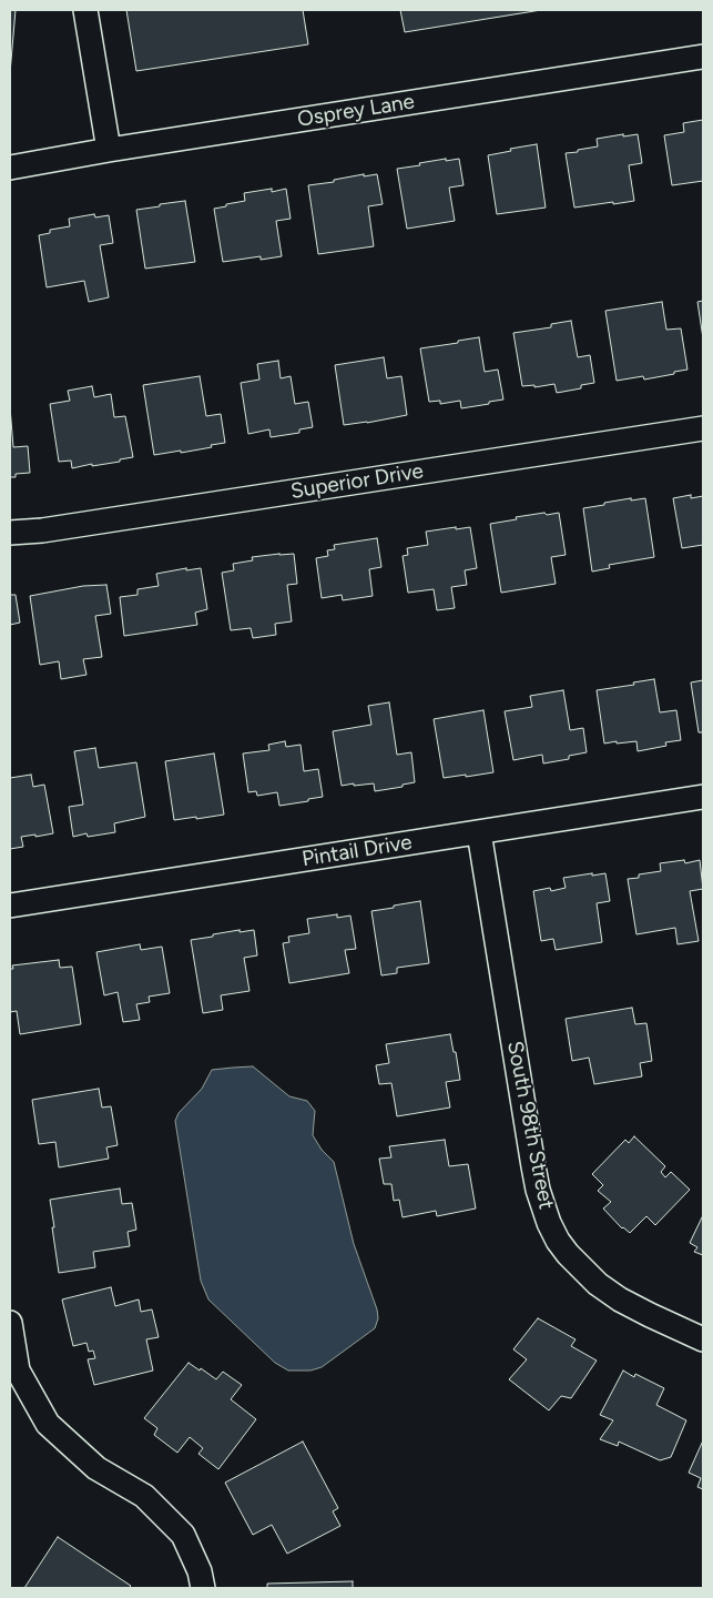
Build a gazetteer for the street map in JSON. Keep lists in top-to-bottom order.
{
  "streets": {
    "street": [
      "Osprey Lane",
      "Superior Drive",
      "Pintail Drive",
      "South 98th Street"
    ]
  },
  "crossings": [
    ["Pintail Drive", "South 98th Street"]
  ]
}
